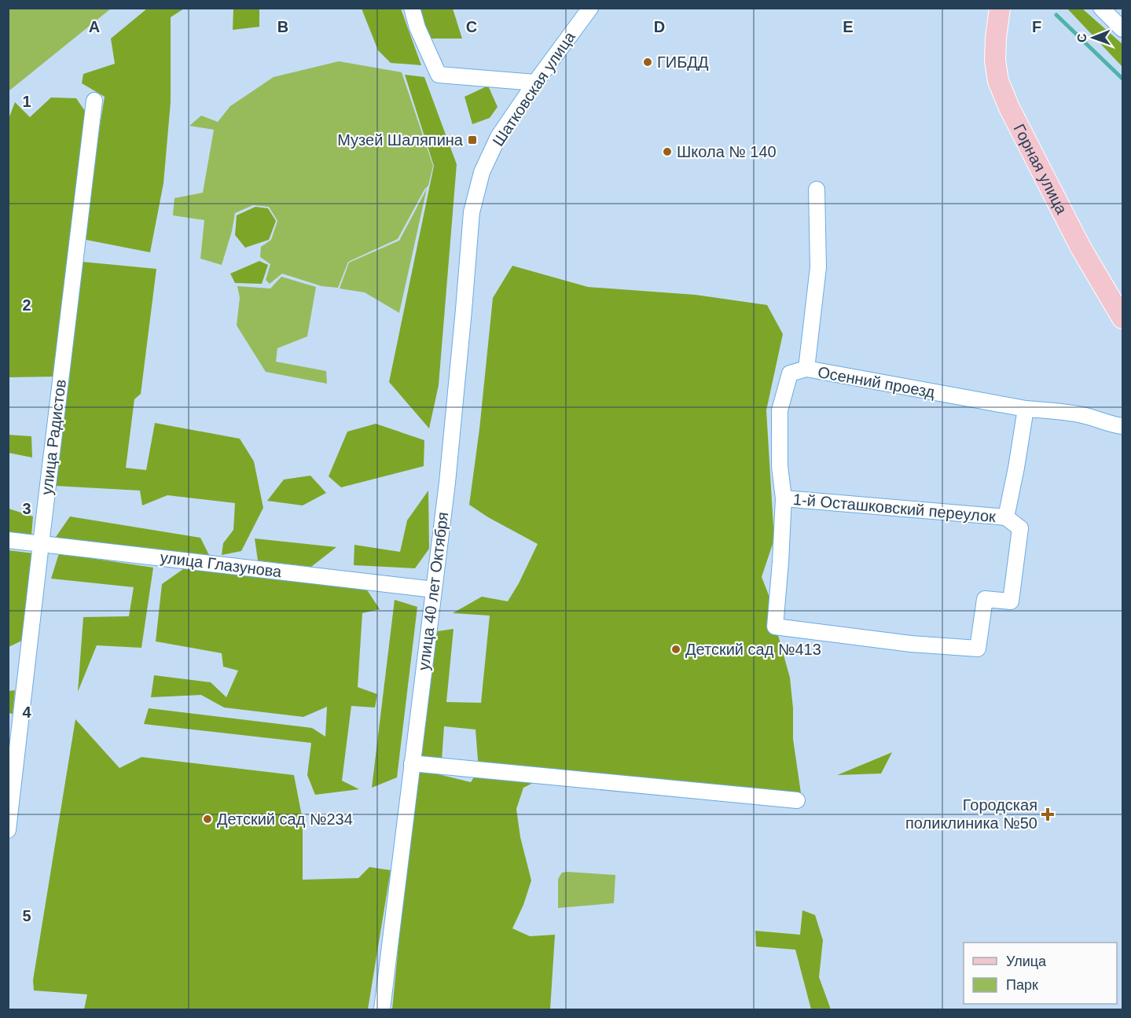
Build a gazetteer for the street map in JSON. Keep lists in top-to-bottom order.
{
  "streets": {
    "main road": ["Горная улица"],
    "street": [
      "Шатковская улица",
      "Осенний проезд",
      "улица Радистов",
      "1-й Осташковский переулок",
      "улица Глазунова",
      "улица 40 лет Октября"
    ]
  },
  "crossings": [
    ["Шатковская улица", "улица 40 лет Октября"],
    ["улица Радистов", "улица Глазунова"],
    ["улица Глазунова", "улица 40 лет Октября"]
  ],
  "places": {
    "other": [
      "ГИБДД",
      "Школа № 140",
      "Детский сад №413",
      "Детский сад №234"
    ],
    "transit": ["Музей Шаляпина"],
    "health": ["Городская поликлиника №50"]
  },
  "legend": ["Улица", "Парк"],
  "north": "left",
  "grid": {
    "columns": [
      "A",
      "B",
      "C",
      "D",
      "E",
      "F"
    ],
    "rows": [
      "1",
      "2",
      "3",
      "4",
      "5"
    ]
  }
}
